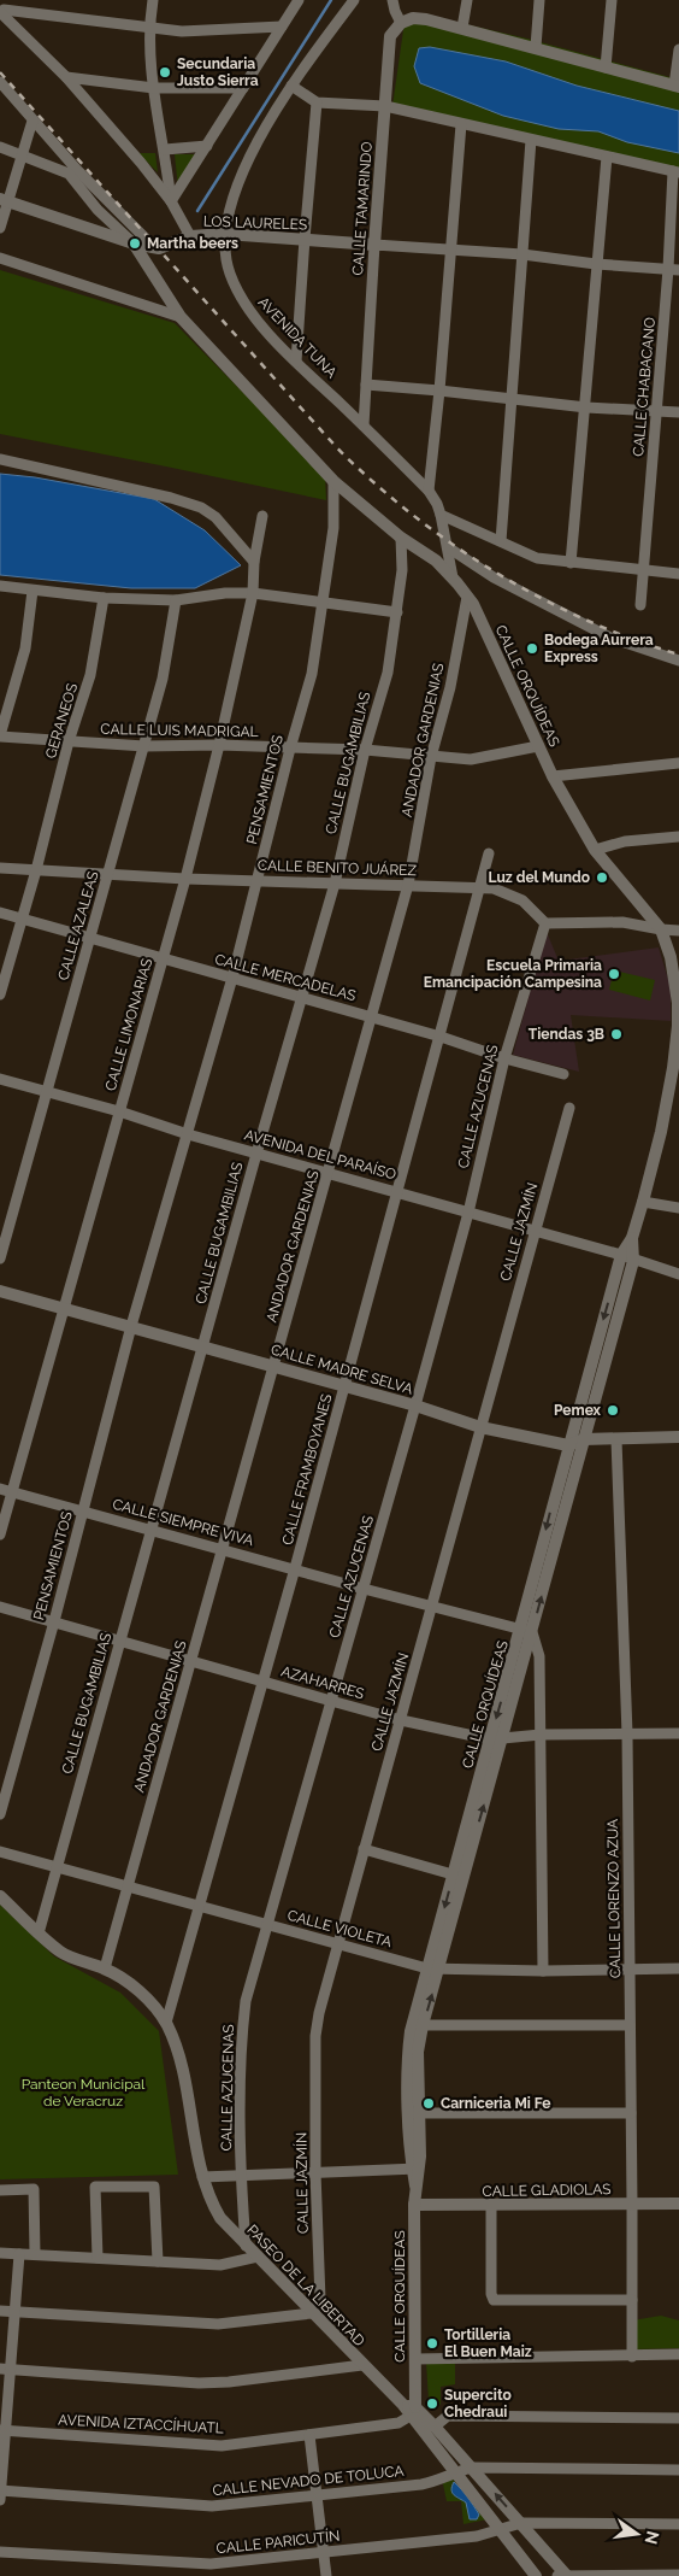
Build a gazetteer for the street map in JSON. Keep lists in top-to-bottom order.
{
  "streets": {
    "street": [
      "CALLE TAMARINDO",
      "LOS LAURELES",
      "AVENIDA TUNA",
      "CALLE CHABACANO",
      "CALLE ORQUÍDEAS",
      "GERANEOS",
      "CALLE LUIS MADRIGAL",
      "ANDADOR GARDENIAS",
      "CALLE BUGAMBILIAS",
      "PENSAMIENTOS",
      "CALLE BENITO JUÁREZ",
      "CALLE AZALEAS",
      "CALLE MERCADELAS",
      "CALLE LIMONARIAS",
      "CALLE AZUCENAS",
      "AVENIDA DEL PARAÍSO",
      "CALLE JAZMÍN",
      "CALLE MADRE SELVA",
      "CALLE FRAMBOYANES",
      "CALLE SIEMPRE VIVA",
      "AZAHARRES",
      "CALLE LORENZO AZUA",
      "CALLE VIOLETA",
      "CALLE GLADIOLAS",
      "PASEO DE LA LIBERTAD",
      "AVENIDA IZTACCÍHUATL",
      "CALLE NEVADO DE TOLUCA",
      "CALLE PARICUTÍN"
    ]
  },
  "crossings": [
    ["CALLE TAMARINDO", "LOS LAURELES"],
    ["CALLE TAMARINDO", "AVENIDA TUNA"],
    ["LOS LAURELES", "AVENIDA TUNA"],
    ["LOS LAURELES", "CALLE ORQUÍDEAS"],
    ["AVENIDA TUNA", "CALLE ORQUÍDEAS"],
    ["CALLE ORQUÍDEAS", "CALLE LUIS MADRIGAL"],
    ["CALLE ORQUÍDEAS", "ANDADOR GARDENIAS"],
    ["CALLE ORQUÍDEAS", "CALLE BUGAMBILIAS"],
    ["CALLE ORQUÍDEAS", "PENSAMIENTOS"],
    ["CALLE ORQUÍDEAS", "AVENIDA DEL PARAÍSO"],
    ["CALLE ORQUÍDEAS", "CALLE MADRE SELVA"],
    ["CALLE ORQUÍDEAS", "CALLE SIEMPRE VIVA"],
    ["CALLE ORQUÍDEAS", "AZAHARRES"],
    ["CALLE ORQUÍDEAS", "CALLE VIOLETA"],
    ["CALLE ORQUÍDEAS", "CALLE GLADIOLAS"],
    ["CALLE ORQUÍDEAS", "PASEO DE LA LIBERTAD"],
    ["CALLE ORQUÍDEAS", "AVENIDA IZTACCÍHUATL"],
    ["GERANEOS", "CALLE LUIS MADRIGAL"],
    ["GERANEOS", "CALLE BENITO JUÁREZ"],
    ["GERANEOS", "CALLE MERCADELAS"],
    ["CALLE LUIS MADRIGAL", "ANDADOR GARDENIAS"],
    ["CALLE LUIS MADRIGAL", "CALLE BUGAMBILIAS"],
    ["CALLE LUIS MADRIGAL", "PENSAMIENTOS"],
    ["CALLE LUIS MADRIGAL", "CALLE AZALEAS"],
    ["CALLE LUIS MADRIGAL", "CALLE LIMONARIAS"],
    ["ANDADOR GARDENIAS", "CALLE BENITO JUÁREZ"],
    ["ANDADOR GARDENIAS", "CALLE MERCADELAS"],
    ["ANDADOR GARDENIAS", "AVENIDA DEL PARAÍSO"],
    ["ANDADOR GARDENIAS", "CALLE MADRE SELVA"],
    ["ANDADOR GARDENIAS", "CALLE SIEMPRE VIVA"],
    ["ANDADOR GARDENIAS", "AZAHARRES"],
    ["ANDADOR GARDENIAS", "CALLE VIOLETA"],
    ["ANDADOR GARDENIAS", "PASEO DE LA LIBERTAD"],
    ["CALLE BUGAMBILIAS", "CALLE BENITO JUÁREZ"],
    ["CALLE BUGAMBILIAS", "CALLE MERCADELAS"],
    ["CALLE BUGAMBILIAS", "AVENIDA DEL PARAÍSO"],
    ["CALLE BUGAMBILIAS", "CALLE MADRE SELVA"],
    ["CALLE BUGAMBILIAS", "CALLE SIEMPRE VIVA"],
    ["CALLE BUGAMBILIAS", "AZAHARRES"],
    ["CALLE BUGAMBILIAS", "CALLE VIOLETA"],
    ["CALLE BUGAMBILIAS", "PASEO DE LA LIBERTAD"],
    ["PENSAMIENTOS", "CALLE BENITO JUÁREZ"],
    ["PENSAMIENTOS", "CALLE MERCADELAS"],
    ["PENSAMIENTOS", "AVENIDA DEL PARAÍSO"],
    ["PENSAMIENTOS", "CALLE MADRE SELVA"],
    ["PENSAMIENTOS", "CALLE SIEMPRE VIVA"],
    ["PENSAMIENTOS", "AZAHARRES"],
    ["CALLE BENITO JUÁREZ", "CALLE AZALEAS"],
    ["CALLE BENITO JUÁREZ", "CALLE LIMONARIAS"],
    ["CALLE BENITO JUÁREZ", "CALLE AZUCENAS"],
    ["CALLE BENITO JUÁREZ", "CALLE FRAMBOYANES"],
    ["CALLE AZALEAS", "CALLE MERCADELAS"],
    ["CALLE AZALEAS", "AVENIDA DEL PARAÍSO"],
    ["CALLE MERCADELAS", "CALLE LIMONARIAS"],
    ["CALLE MERCADELAS", "CALLE AZUCENAS"],
    ["CALLE MERCADELAS", "CALLE FRAMBOYANES"],
    ["CALLE LIMONARIAS", "AVENIDA DEL PARAÍSO"],
    ["CALLE LIMONARIAS", "CALLE MADRE SELVA"],
    ["CALLE LIMONARIAS", "CALLE SIEMPRE VIVA"],
    ["CALLE AZUCENAS", "AVENIDA DEL PARAÍSO"],
    ["CALLE AZUCENAS", "CALLE MADRE SELVA"],
    ["CALLE AZUCENAS", "CALLE SIEMPRE VIVA"],
    ["CALLE AZUCENAS", "AZAHARRES"],
    ["CALLE AZUCENAS", "CALLE VIOLETA"],
    ["CALLE AZUCENAS", "PASEO DE LA LIBERTAD"],
    ["AVENIDA DEL PARAÍSO", "CALLE JAZMÍN"],
    ["AVENIDA DEL PARAÍSO", "CALLE FRAMBOYANES"],
    ["CALLE JAZMÍN", "CALLE MADRE SELVA"],
    ["CALLE JAZMÍN", "CALLE SIEMPRE VIVA"],
    ["CALLE JAZMÍN", "AZAHARRES"],
    ["CALLE JAZMÍN", "CALLE VIOLETA"],
    ["CALLE JAZMÍN", "PASEO DE LA LIBERTAD"],
    ["CALLE MADRE SELVA", "CALLE FRAMBOYANES"],
    ["CALLE FRAMBOYANES", "CALLE SIEMPRE VIVA"],
    ["CALLE FRAMBOYANES", "AZAHARRES"],
    ["CALLE FRAMBOYANES", "CALLE VIOLETA"],
    ["CALLE FRAMBOYANES", "PASEO DE LA LIBERTAD"],
    ["AZAHARRES", "CALLE LORENZO AZUA"],
    ["CALLE LORENZO AZUA", "CALLE VIOLETA"],
    ["CALLE LORENZO AZUA", "CALLE GLADIOLAS"],
    ["PASEO DE LA LIBERTAD", "AVENIDA IZTACCÍHUATL"]
  ],
  "parks": ["Panteon Municipal de Veracruz"],
  "places": [
    "Secundaria Justo Sierra",
    "Martha beers",
    "Bodega Aurrera Express",
    "Luz del Mundo",
    "Escuela Primaria Emancipación Campesina",
    "Tiendas 3B",
    "Pemex",
    "Carniceria Mi Fe",
    "Tortilleria El Buen Maiz",
    "Supercito Chedraui"
  ],
  "north": "right"
}
